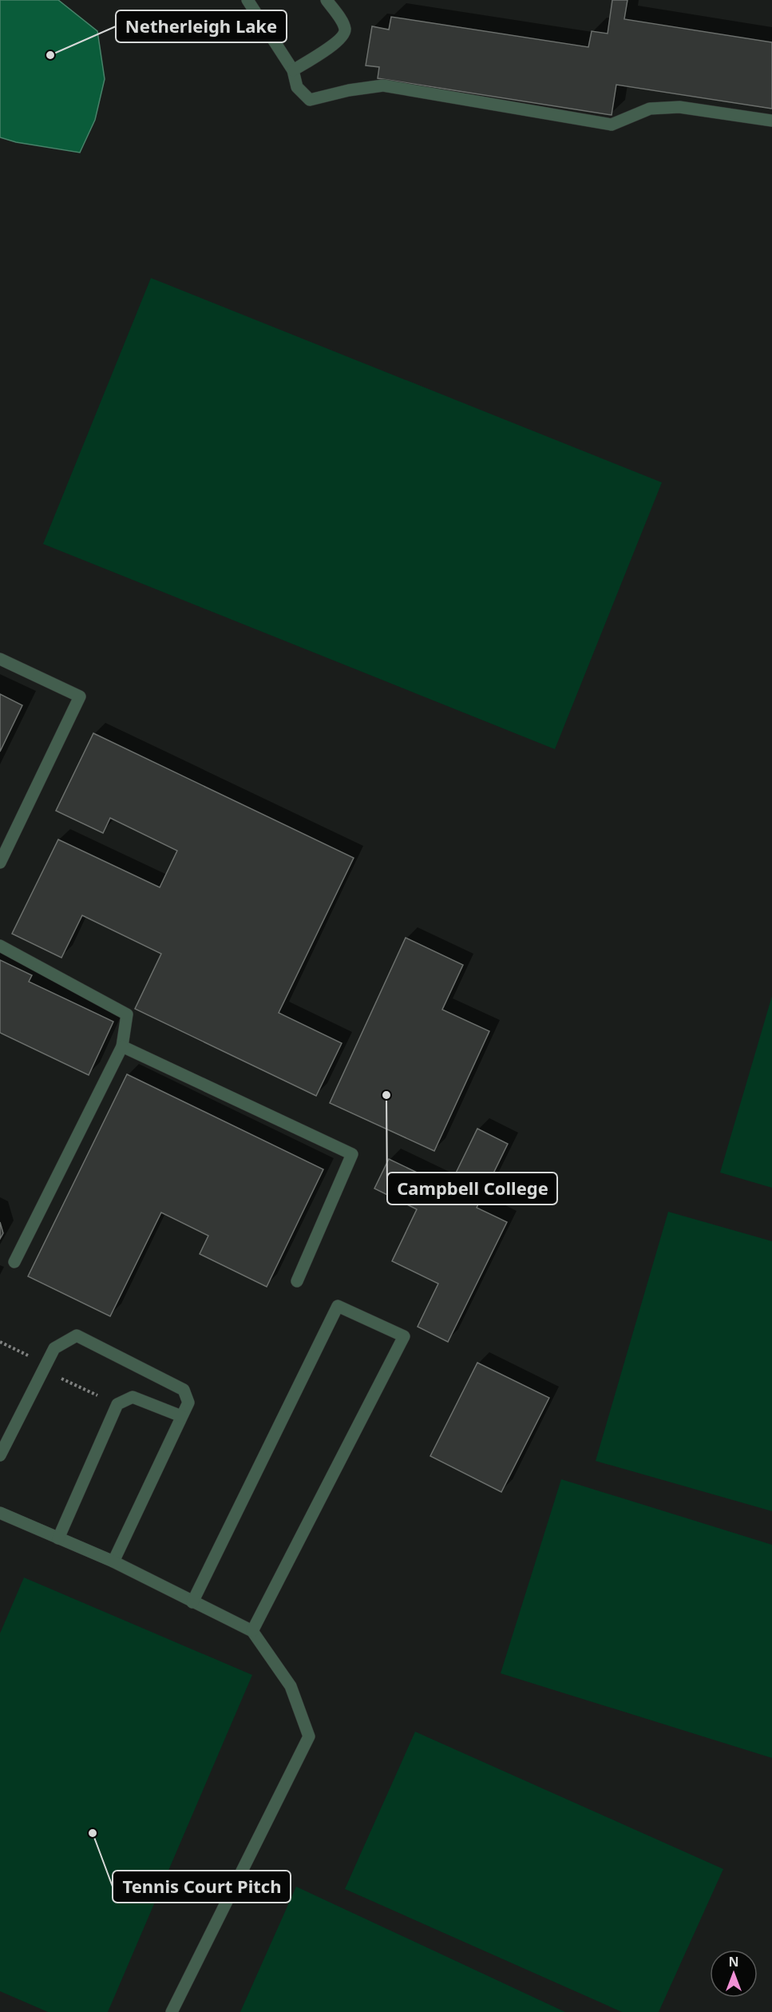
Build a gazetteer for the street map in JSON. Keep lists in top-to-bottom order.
{
  "places": ["Netherleigh Lake", "Campbell College", "Tennis Court Pitch"],
  "north": "top"
}
